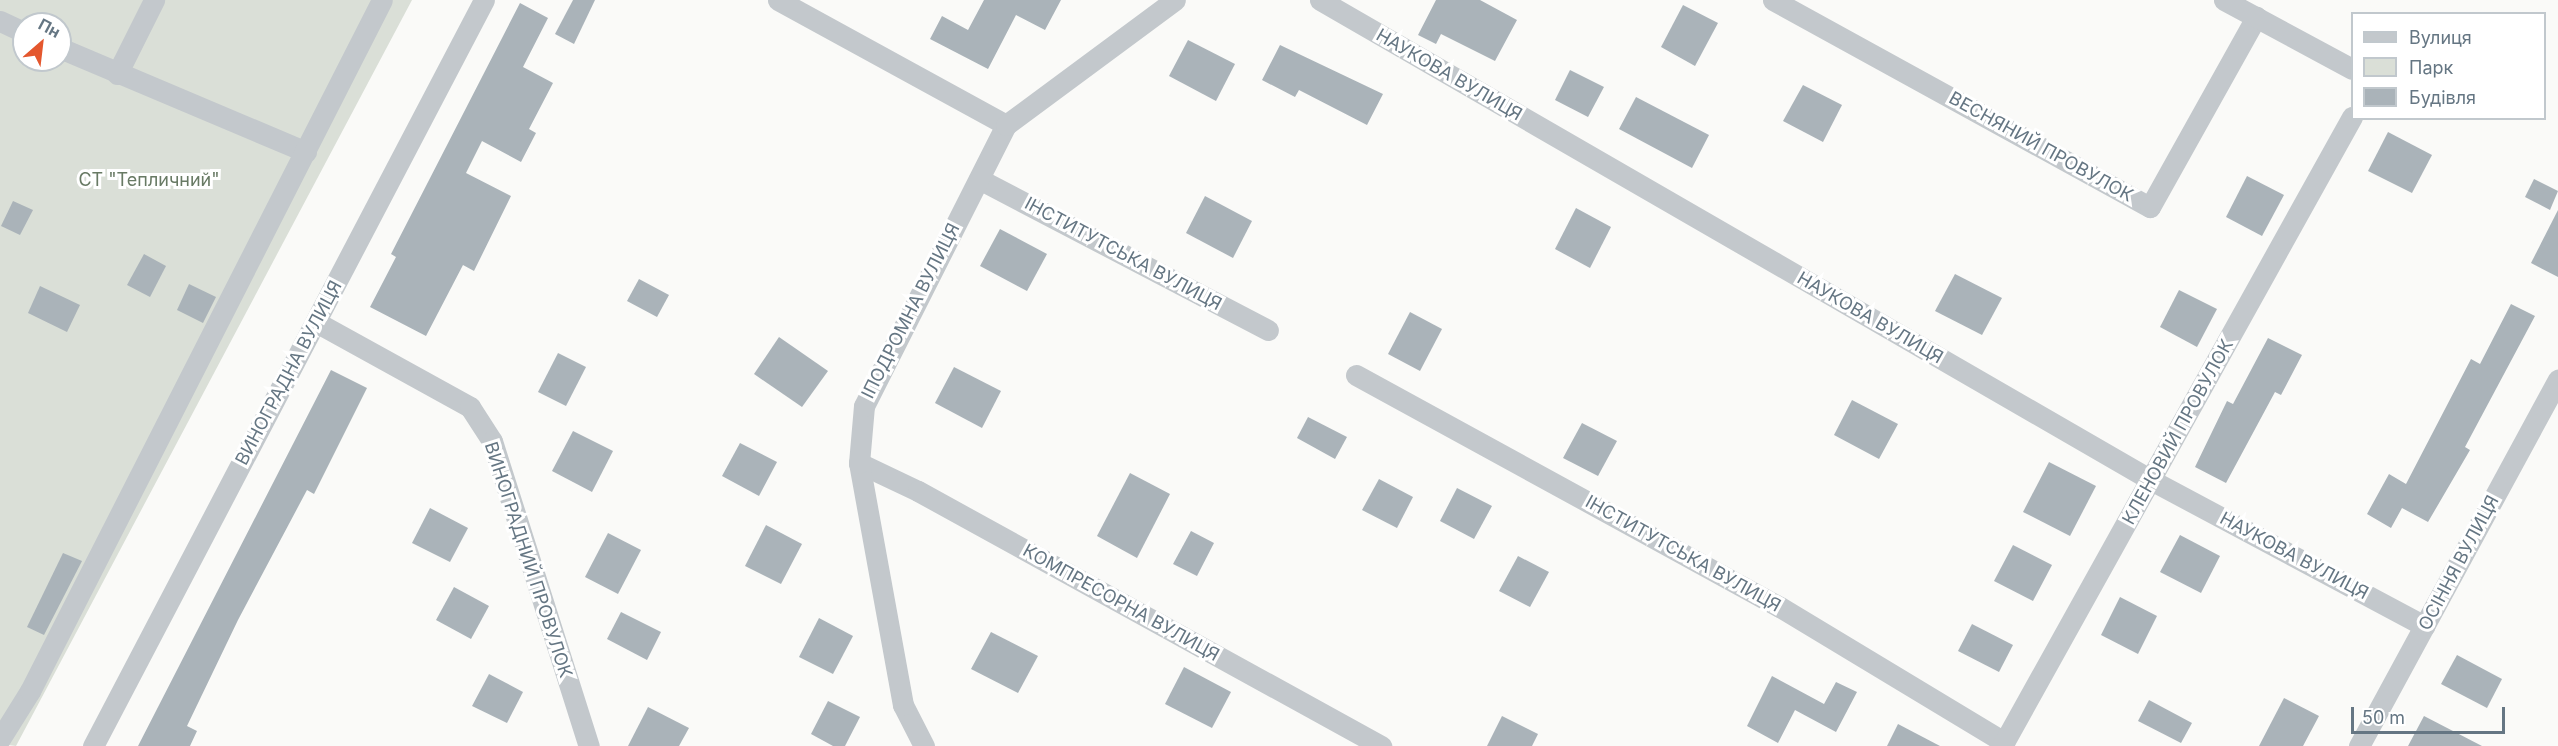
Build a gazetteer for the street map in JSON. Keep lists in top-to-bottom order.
{
  "streets": {
    "street": [
      "НАУКОВА ВУЛИЦЯ",
      "ВЕСНЯНИЙ ПРОВУЛОК",
      "ІНСТИТУТСЬКА ВУЛИЦЯ",
      "ІПОДРОМНА ВУЛИЦЯ",
      "ВИНОГРАДНА ВУЛИЦЯ",
      "КЛЕНОВИЙ ПРОВУЛОК",
      "ВИНОГРАДНИЙ ПРОВУЛОК",
      "ОСІННЯ ВУЛИЦЯ",
      "КОМПРЕСОРНА ВУЛИЦЯ"
    ]
  },
  "crossings": [
    ["НАУКОВА ВУЛИЦЯ", "КЛЕНОВИЙ ПРОВУЛОК"],
    ["НАУКОВА ВУЛИЦЯ", "ОСІННЯ ВУЛИЦЯ"],
    ["ІНСТИТУТСЬКА ВУЛИЦЯ", "ІПОДРОМНА ВУЛИЦЯ"],
    ["ІНСТИТУТСЬКА ВУЛИЦЯ", "КЛЕНОВИЙ ПРОВУЛОК"],
    ["ІПОДРОМНА ВУЛИЦЯ", "КОМПРЕСОРНА ВУЛИЦЯ"],
    ["ВИНОГРАДНА ВУЛИЦЯ", "ВИНОГРАДНИЙ ПРОВУЛОК"]
  ],
  "parks": ["СТ \"Тепличний\""],
  "legend": ["Вулиця", "Парк", "Будівля"],
  "scale_bar": "50 m",
  "north": "top right"
}
